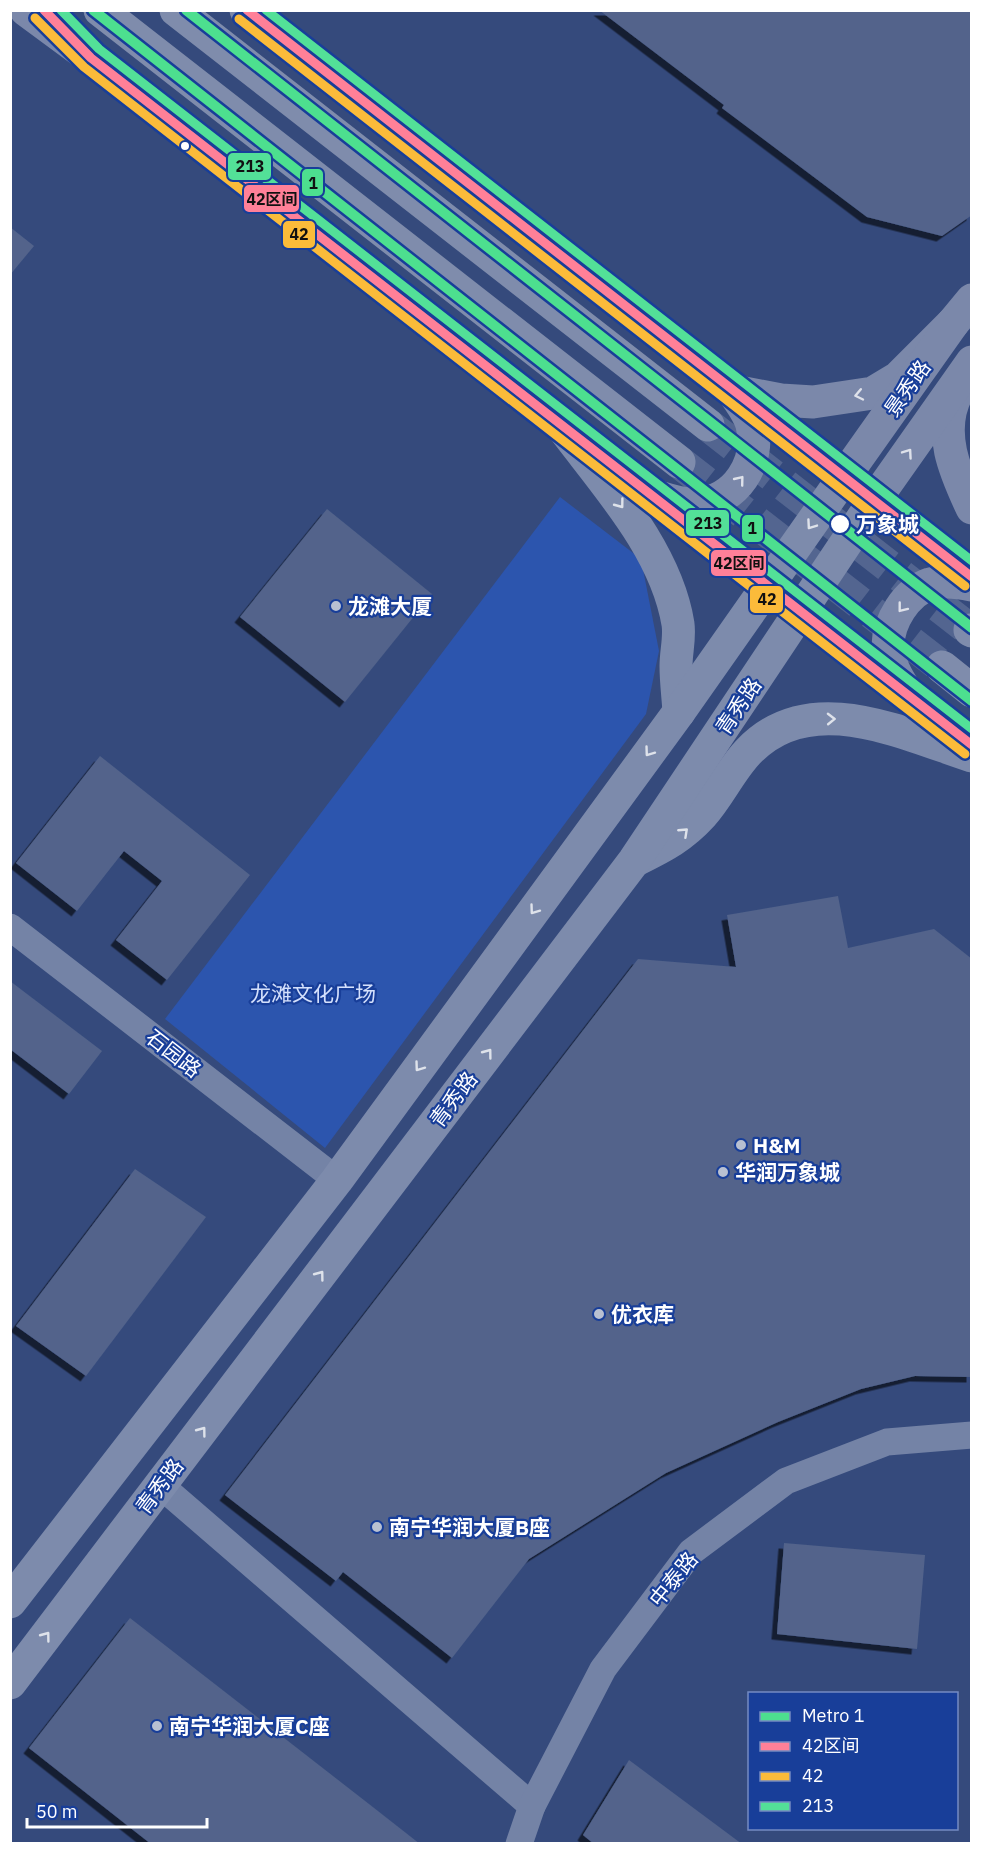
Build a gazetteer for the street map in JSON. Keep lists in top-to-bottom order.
{
  "streets": {
    "main road": ["青秀路"],
    "street": ["景秀路", "石园路", "中泰路"]
  },
  "crossings": [
    ["景秀路", "青秀路"]
  ],
  "parks": ["龙滩文化广场"],
  "places": [
    "万象城",
    "龙滩大厦",
    "H&M",
    "华润万象城",
    "优衣库",
    "南宁华润大厦B座",
    "南宁华润大厦C座"
  ],
  "lines": [
    "metro line 1",
    "transit line 42区间",
    "transit line 213",
    "transit line 42"
  ],
  "legend": [
    "Metro 1",
    "42区间",
    "42",
    "213"
  ],
  "scale_bar": "50 m"
}
